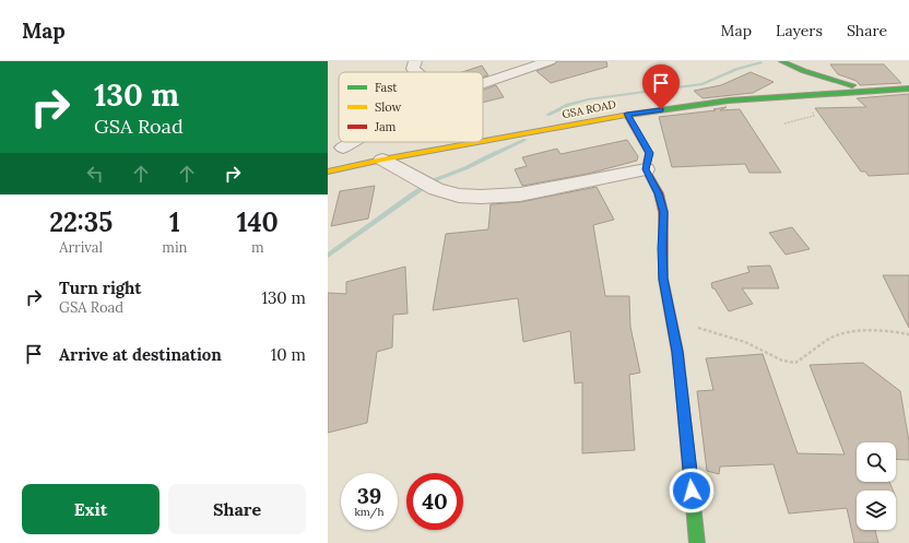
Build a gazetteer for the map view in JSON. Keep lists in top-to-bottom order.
{
  "streets": {
    "street": ["GSA ROAD"]
  },
  "legend": ["Fast", "Slow", "Jam"],
  "page": {
    "header": "Map",
    "nav": ["Map", "Layers", "Share"],
    "turn": ["130 m", "GSA Road"],
    "eta": [
      "22:35",
      "Arrival",
      "1",
      "min",
      "140",
      "m"
    ],
    "list": [
      {
        "name": "Turn right",
        "note": "GSA Road",
        "value": "130 m"
      },
      {
        "name": "Arrive at destination",
        "value": "10 m"
      }
    ],
    "speed": "39 km/h",
    "limit": "40",
    "buttons": ["Exit", "Share"]
  }
}
